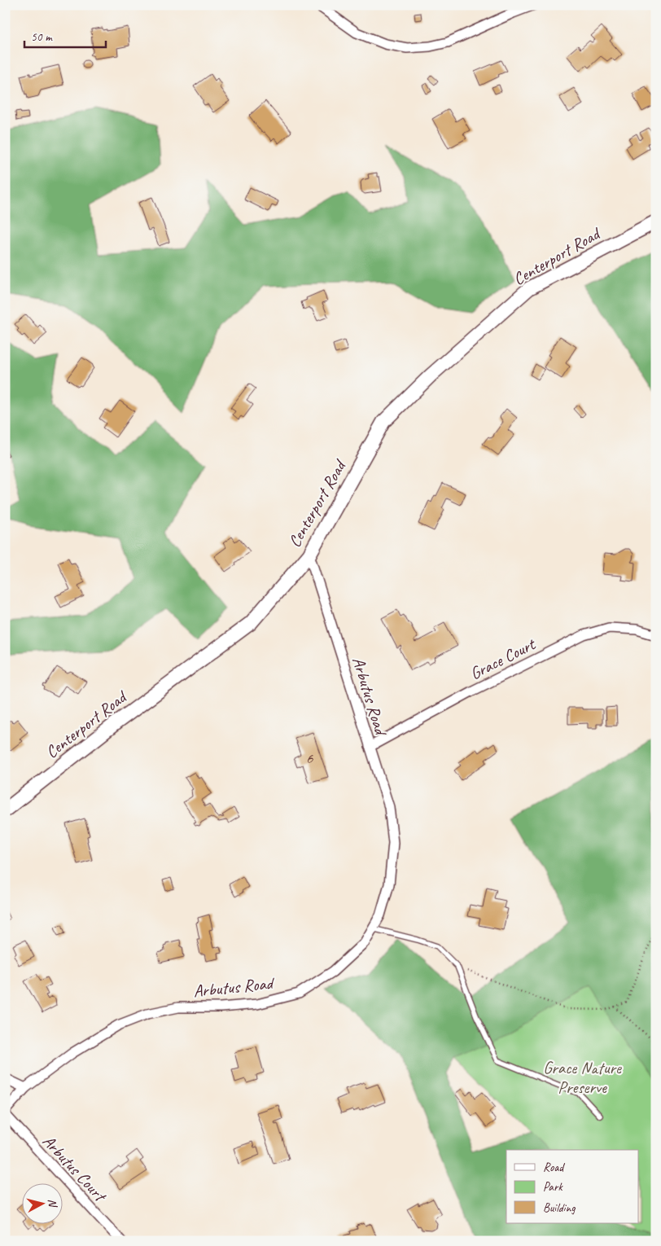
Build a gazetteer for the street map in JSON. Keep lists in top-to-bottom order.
{
  "streets": {
    "main road": ["Centerport Road"],
    "street": ["Grace Court", "Arbutus Road", "Arbutus Court"]
  },
  "crossings": [
    ["Centerport Road", "Arbutus Road"],
    ["Grace Court", "Arbutus Road"]
  ],
  "parks": ["Grace Nature Preserve"],
  "house_numbers": ["6"],
  "legend": ["Road", "Park", "Building"],
  "scale_bar": "50 m",
  "north": "right"
}
